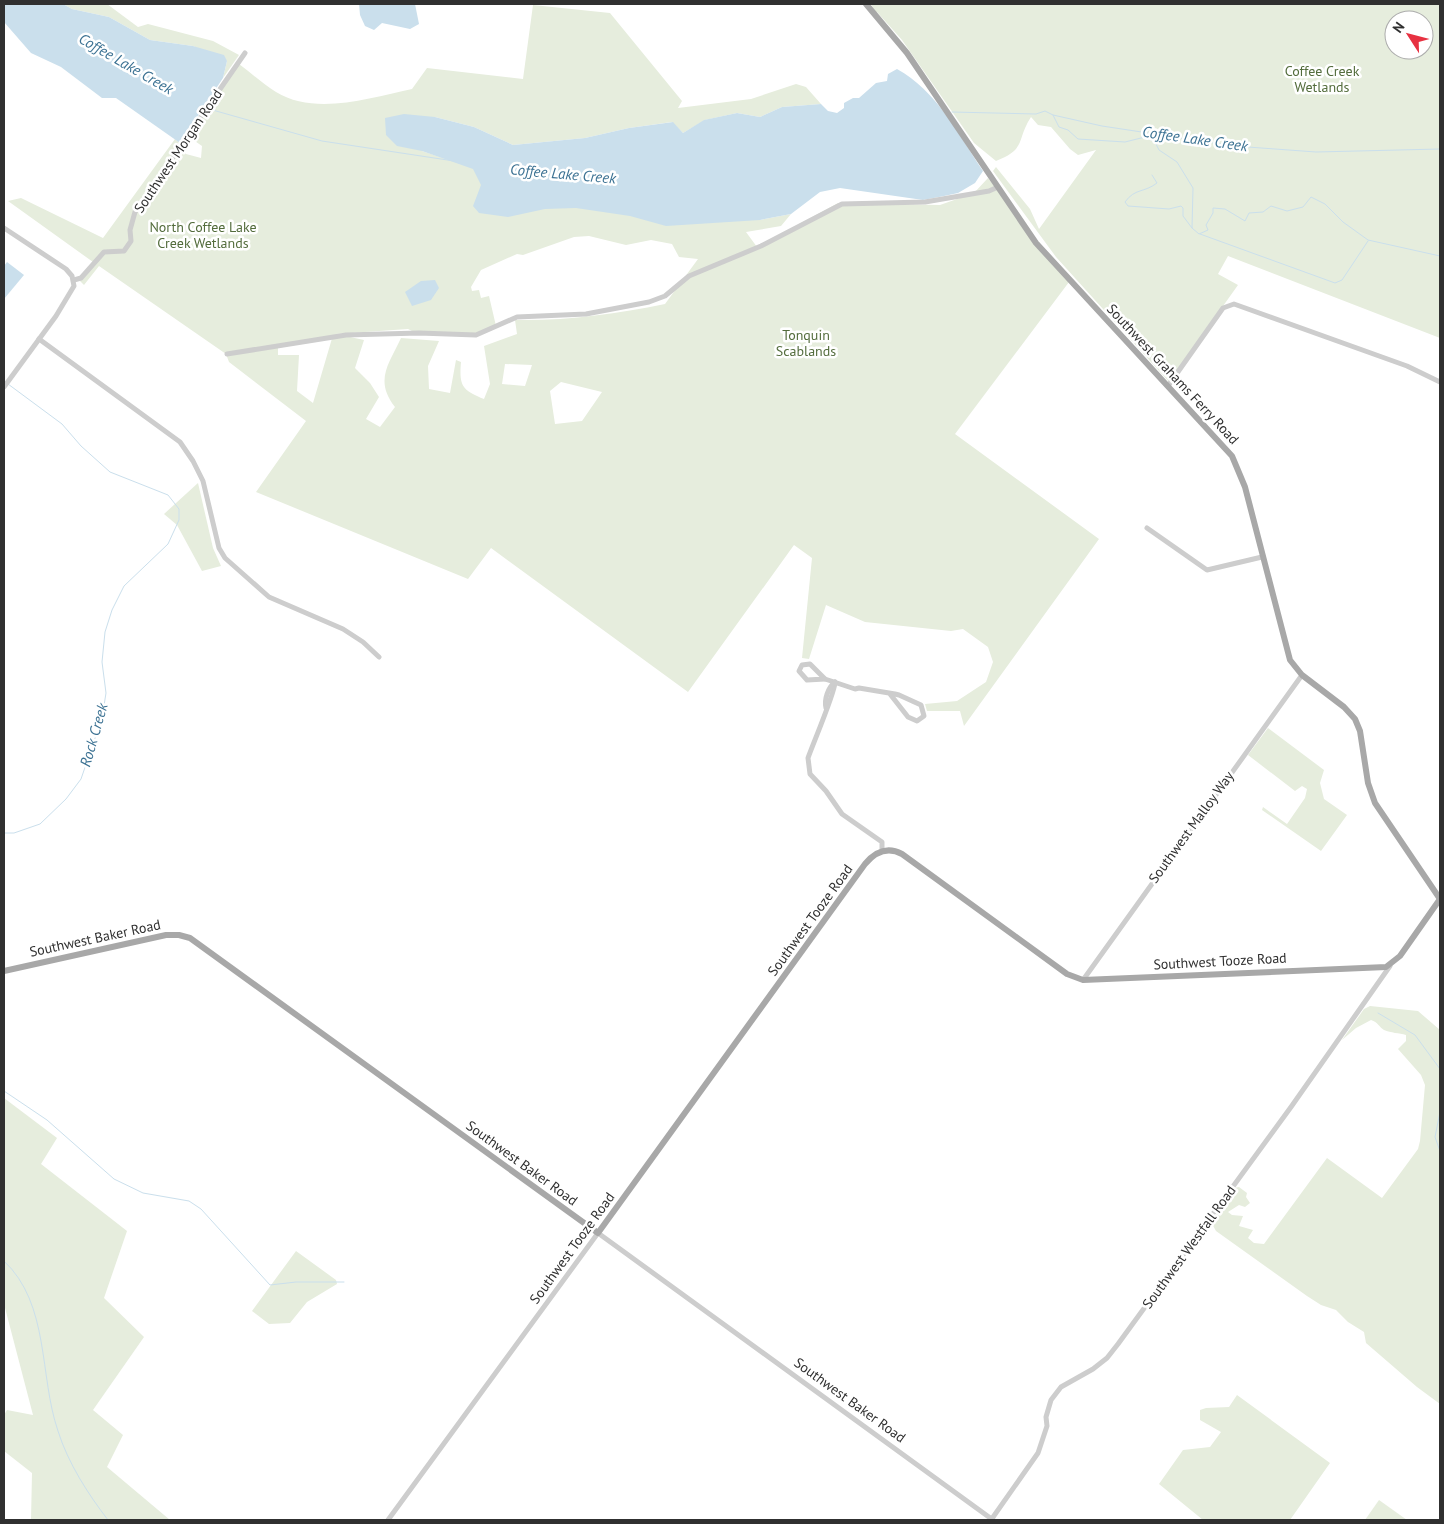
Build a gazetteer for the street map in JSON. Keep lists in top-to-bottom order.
{
  "streets": {
    "main road": ["Southwest Grahams Ferry Road", "Southwest Tooze Road", "Southwest Baker Road"],
    "street": ["Southwest Morgan Road", "Southwest Malloy Way", "Southwest Westfall Road"]
  },
  "crossings": [
    ["Southwest Grahams Ferry Road", "Southwest Malloy Way"],
    ["Southwest Malloy Way", "Southwest Tooze Road"],
    ["Southwest Tooze Road", "Southwest Baker Road"],
    ["Southwest Tooze Road", "Southwest Westfall Road"],
    ["Southwest Baker Road", "Southwest Westfall Road"]
  ],
  "water": ["Coffee Lake Creek", "Rock Creek"],
  "parks": ["Coffee Creek Wetlands", "North Coffee Lake Creek Wetlands", "Tonquin Scablands"],
  "north": "top left"
}
